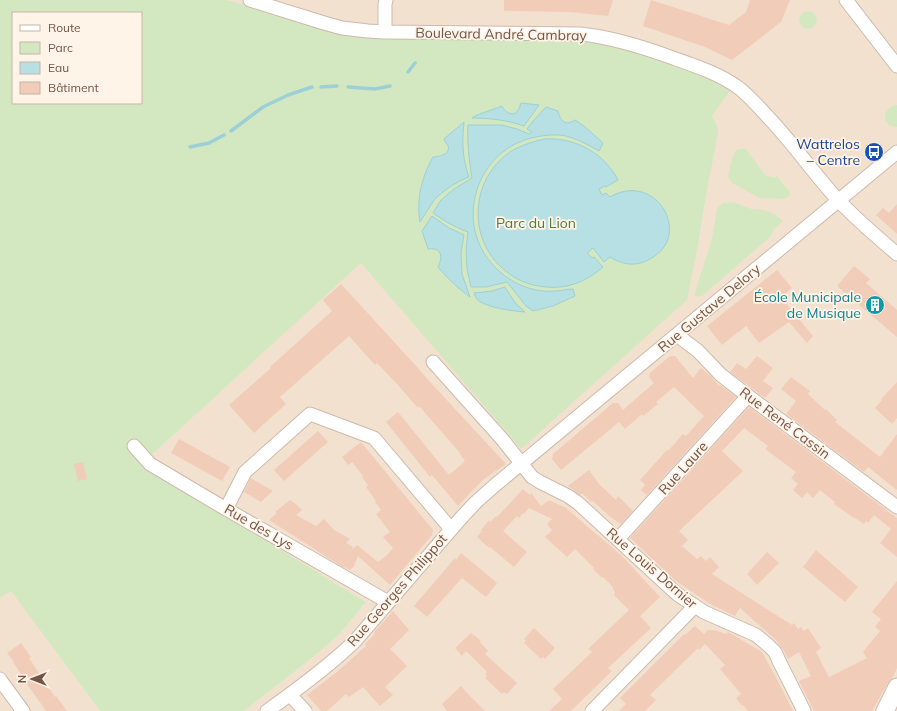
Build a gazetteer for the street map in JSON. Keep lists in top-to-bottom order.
{
  "streets": {
    "street": [
      "Boulevard André Cambray",
      "Rue Gustave Delory",
      "Rue René Cassin",
      "Rue Laure",
      "Rue des Lys",
      "Rue Louis Dornier",
      "Rue Georges Philippot"
    ]
  },
  "crossings": [
    ["Boulevard André Cambray", "Rue Gustave Delory"],
    ["Rue Gustave Delory", "Rue René Cassin"],
    ["Rue Gustave Delory", "Rue Louis Dornier"],
    ["Rue Gustave Delory", "Rue Georges Philippot"],
    ["Rue René Cassin", "Rue Laure"],
    ["Rue Laure", "Rue Louis Dornier"],
    ["Rue des Lys", "Rue Georges Philippot"],
    ["Rue Louis Dornier", "Rue Georges Philippot"]
  ],
  "parks": ["Parc du Lion"],
  "places": {
    "bus stop": ["Wattrelos – Centre"],
    "building": ["École Municipale de Musique"]
  },
  "legend": [
    "Route",
    "Parc",
    "Eau",
    "Bâtiment"
  ],
  "north": "left"
}
